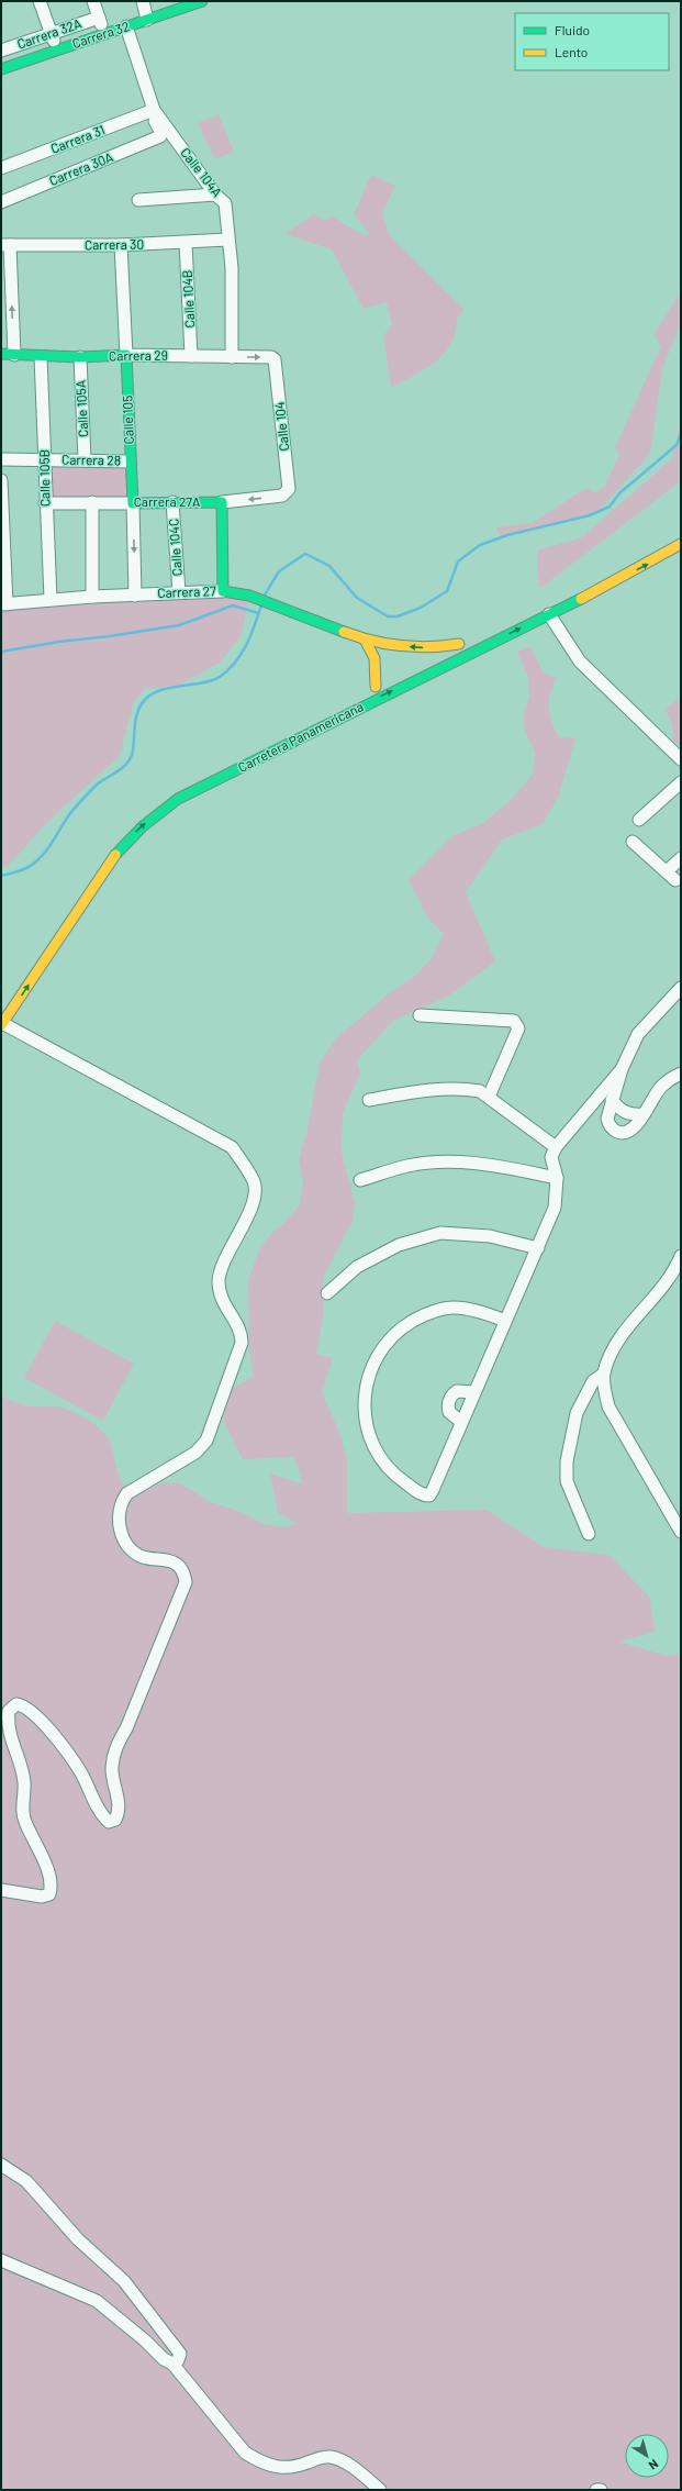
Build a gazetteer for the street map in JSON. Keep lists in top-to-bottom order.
{
  "streets": {
    "main road": [
      "Carrera 32",
      "Carrera 29",
      "Calle 105",
      "Carrera 27A",
      "Carrera 27",
      "Carretera Panamericana"
    ],
    "street": [
      "Carrera 32A",
      "Carrera 31",
      "Carrera 30A",
      "Calle 104A",
      "Carrera 30",
      "Calle 104B",
      "Calle 105A",
      "Calle 104",
      "Carrera 28",
      "Calle 105B",
      "Calle 104C"
    ]
  },
  "crossings": [
    ["Carrera 32", "Calle 104A"],
    ["Carrera 31", "Calle 104A"],
    ["Carrera 30A", "Calle 104A"],
    ["Calle 104A", "Carrera 30"],
    ["Calle 104A", "Carrera 29"],
    ["Carrera 30", "Calle 104B"],
    ["Carrera 30", "Calle 105"],
    ["Calle 104B", "Carrera 29"],
    ["Carrera 29", "Calle 105A"],
    ["Carrera 29", "Calle 105"],
    ["Carrera 29", "Calle 104"],
    ["Carrera 29", "Calle 105B"],
    ["Calle 105A", "Carrera 28"],
    ["Calle 105", "Carrera 28"],
    ["Calle 105", "Carrera 27A"],
    ["Calle 105", "Carrera 27"],
    ["Calle 104", "Carrera 27A"],
    ["Carrera 28", "Calle 105B"],
    ["Calle 105B", "Carrera 27A"],
    ["Calle 105B", "Carrera 27"],
    ["Carrera 27A", "Calle 104C"],
    ["Calle 104C", "Carrera 27"]
  ],
  "one_way": ["Carretera Panamericana"],
  "legend": ["Fluido", "Lento"],
  "north": "bottom right"
}
